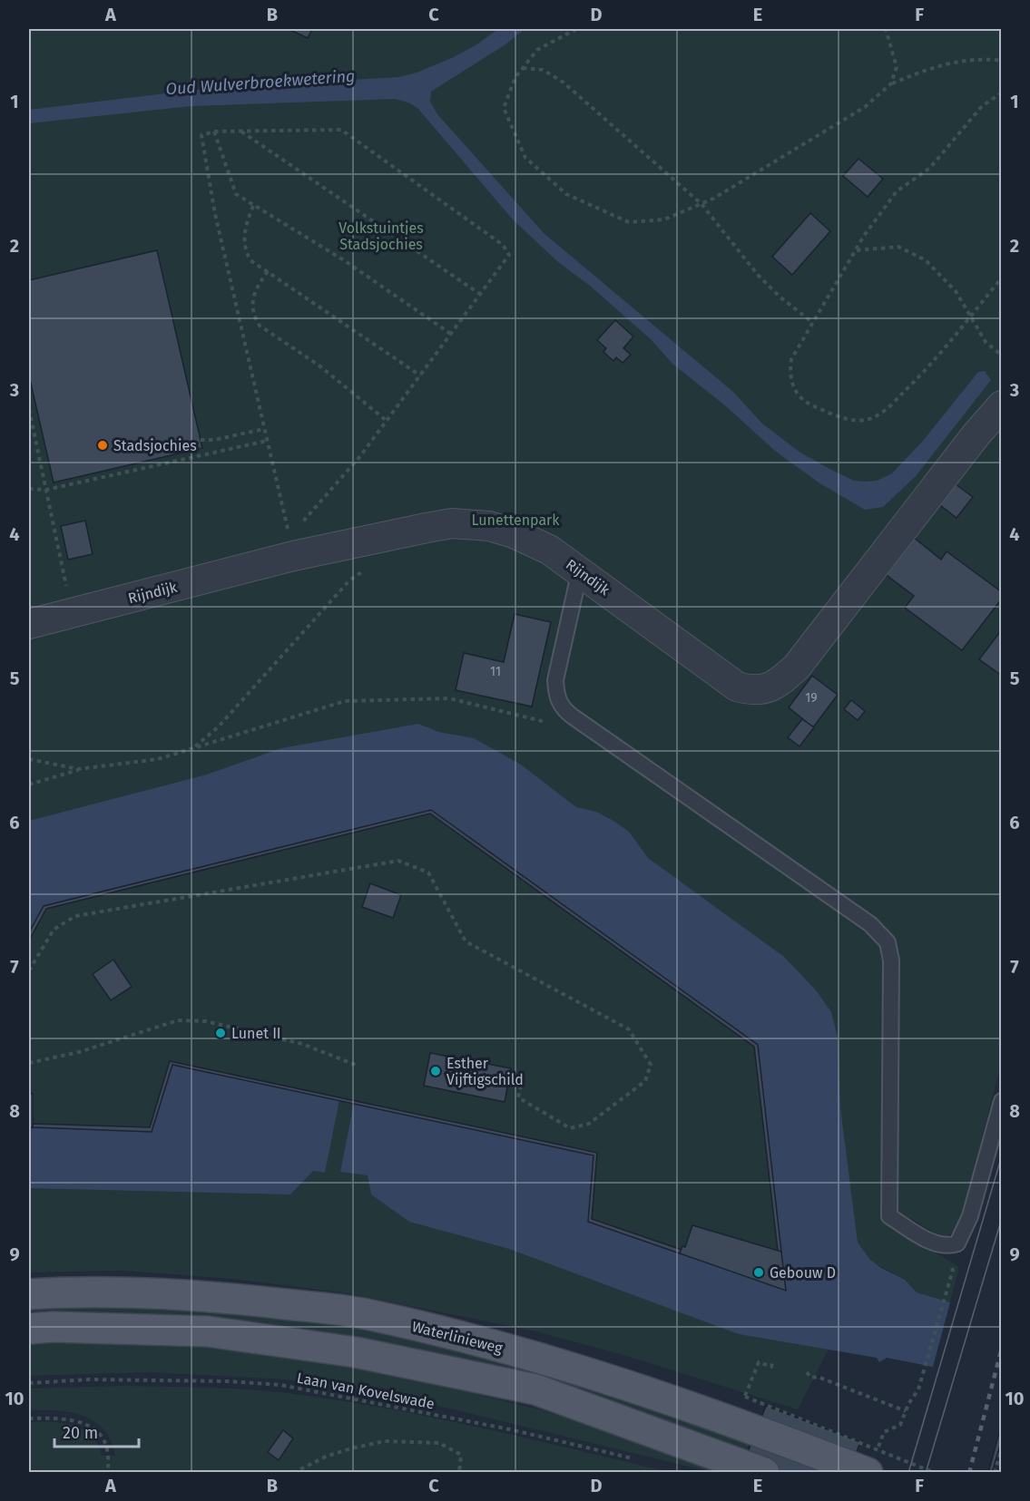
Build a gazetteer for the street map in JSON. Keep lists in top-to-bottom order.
{
  "streets": {
    "main road": ["Waterlinieweg"],
    "street": ["Rijndijk"],
    "path": ["Laan van Kovelswade"]
  },
  "water": ["Oud Wulverbroekwetering"],
  "parks": ["Volkstuintjes Stadsjochies", "Lunettenpark"],
  "places": [
    "Stadsjochies",
    "Lunet II",
    "Esther Vijftigschild",
    "Gebouw D"
  ],
  "house_numbers": ["11", "19"],
  "scale_bar": "20 m",
  "grid": {
    "columns": [
      "A",
      "B",
      "C",
      "D",
      "E",
      "F"
    ],
    "rows": [
      "1",
      "2",
      "3",
      "4",
      "5",
      "6",
      "7",
      "8",
      "9",
      "10"
    ]
  }
}
